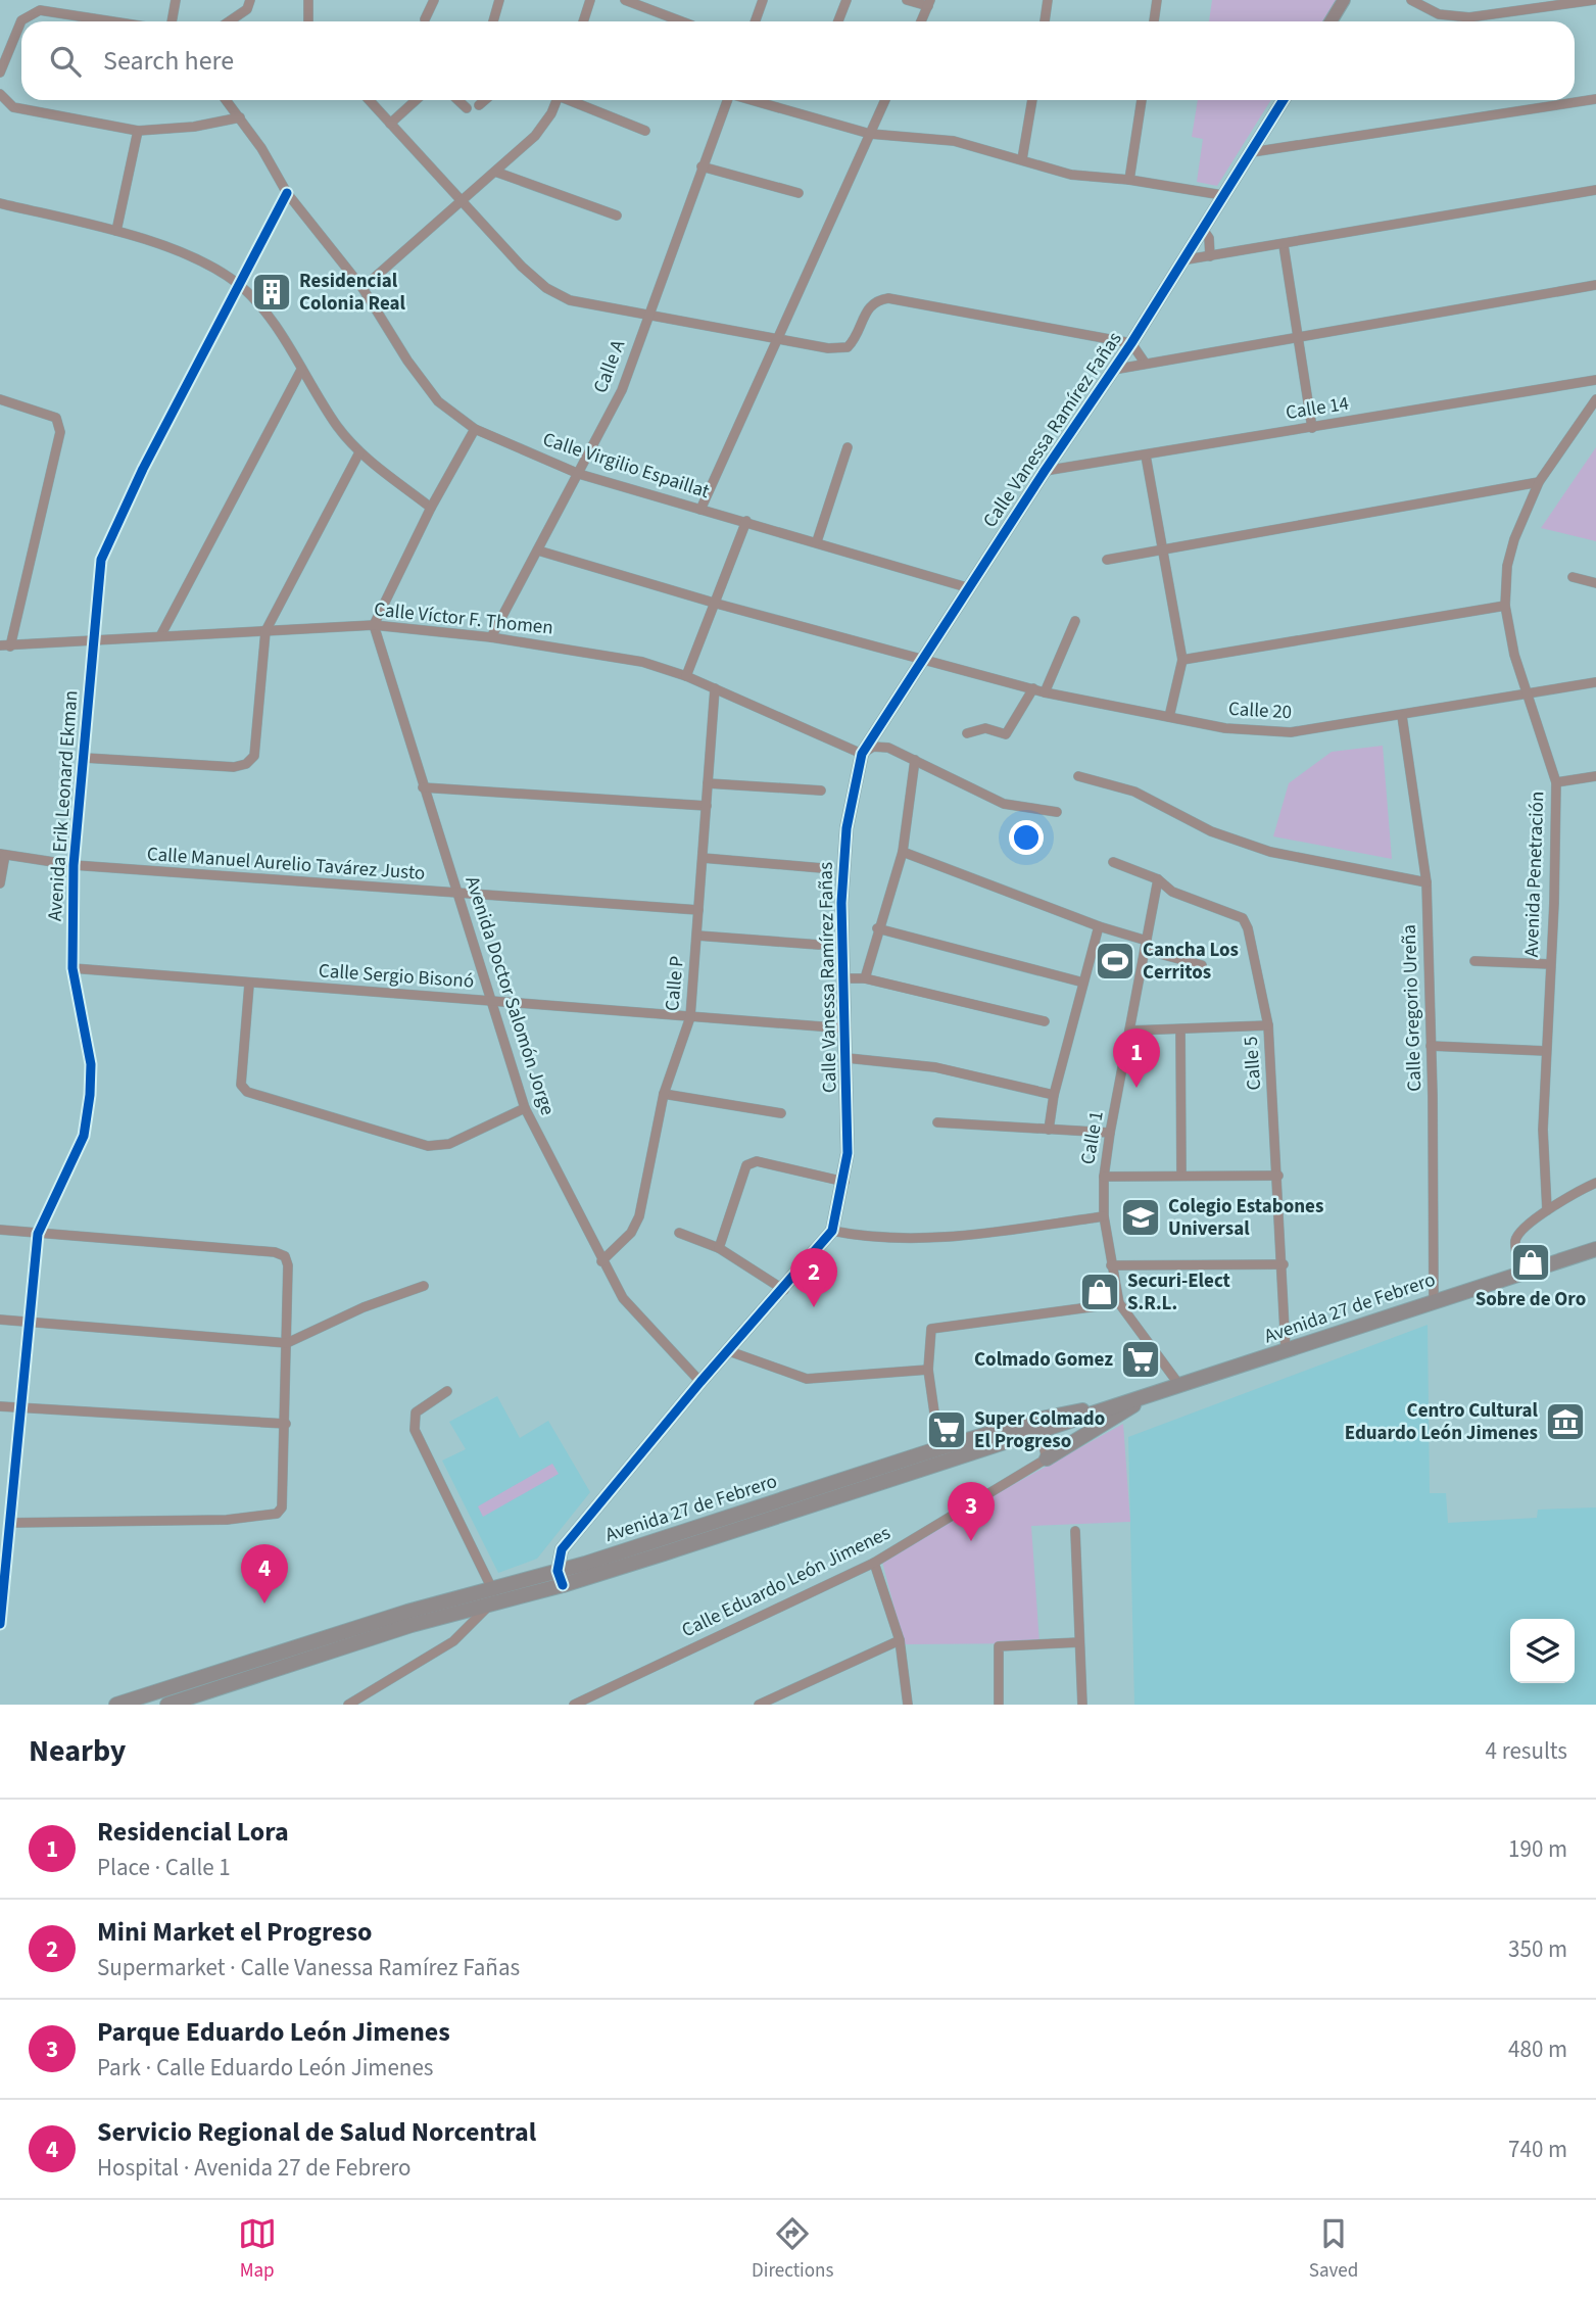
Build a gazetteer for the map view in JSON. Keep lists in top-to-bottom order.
{
  "streets": {
    "main road": ["Avenida 27 de Febrero"],
    "street": [
      "Calle A",
      "Calle 14",
      "Calle Vanessa Ramírez Fañas",
      "Calle Virgilio Espaillat",
      "Calle Víctor F. Thomen",
      "Calle 20",
      "Avenida Erik Leonard Ekman",
      "Calle Manuel Aurelio Tavárez Justo",
      "Avenida Penetración",
      "Calle Sergio Bisonó",
      "Calle P",
      "Avenida Doctor Salomón Jorge",
      "Calle Gregorio Ureña",
      "Calle 5",
      "Calle 1",
      "Calle Eduardo León Jimenes"
    ]
  },
  "crossings": [
    ["Calle A", "Calle Virgilio Espaillat"],
    ["Calle A", "Calle Víctor F. Thomen"],
    ["Calle A", "Calle 20"],
    ["Calle 14", "Calle Vanessa Ramírez Fañas"],
    ["Calle Vanessa Ramírez Fañas", "Calle Virgilio Espaillat"],
    ["Calle Vanessa Ramírez Fañas", "Calle Víctor F. Thomen"],
    ["Calle Vanessa Ramírez Fañas", "Calle 20"],
    ["Calle Vanessa Ramírez Fañas", "Calle Sergio Bisonó"],
    ["Calle Vanessa Ramírez Fañas", "Avenida Doctor Salomón Jorge"],
    ["Calle Vanessa Ramírez Fañas", "Avenida 27 de Febrero"],
    ["Calle Virgilio Espaillat", "Avenida Erik Leonard Ekman"],
    ["Calle Víctor F. Thomen", "Avenida Erik Leonard Ekman"],
    ["Calle Víctor F. Thomen", "Calle P"],
    ["Calle Víctor F. Thomen", "Avenida Doctor Salomón Jorge"],
    ["Calle 20", "Avenida Penetración"],
    ["Calle 20", "Calle Gregorio Ureña"],
    ["Avenida Erik Leonard Ekman", "Calle Manuel Aurelio Tavárez Justo"],
    ["Avenida Erik Leonard Ekman", "Calle Sergio Bisonó"],
    ["Calle Manuel Aurelio Tavárez Justo", "Calle P"],
    ["Calle Manuel Aurelio Tavárez Justo", "Avenida Doctor Salomón Jorge"],
    ["Calle Sergio Bisonó", "Calle P"],
    ["Calle Sergio Bisonó", "Avenida Doctor Salomón Jorge"],
    ["Calle P", "Avenida Doctor Salomón Jorge"],
    ["Calle Gregorio Ureña", "Avenida 27 de Febrero"],
    ["Calle 5", "Calle 1"],
    ["Calle 5", "Avenida 27 de Febrero"],
    ["Calle 1", "Avenida 27 de Febrero"]
  ],
  "places": {
    "building": ["Residencial Colonia Real"],
    "sports": ["Cancha Los Cerritos"],
    "school or university": ["Colegio Estabones Universal"],
    "shop": ["Sobre de Oro", "Securi-Elect S.R.L."],
    "supermarket": ["Colmado Gomez", "Super Colmado El Progreso"],
    "museum": ["Centro Cultural Eduardo León Jimenes"]
  },
  "page": {
    "search": "Search here",
    "pins": [
      "1",
      "2",
      "3",
      "4"
    ],
    "heading": ["Nearby", "4 results"],
    "list": [
      {
        "mark": "1",
        "name": "Residencial Lora",
        "note": "Place · Calle 1",
        "value": "190 m"
      },
      {
        "mark": "2",
        "name": "Mini Market el Progreso",
        "note": "Supermarket · Calle Vanessa Ramírez Fañas",
        "value": "350 m"
      },
      {
        "mark": "3",
        "name": "Parque Eduardo León Jimenes",
        "note": "Park · Calle Eduardo León Jimenes",
        "value": "480 m"
      },
      {
        "mark": "4",
        "name": "Servicio Regional de Salud Norcentral",
        "note": "Hospital · Avenida 27 de Febrero",
        "value": "740 m"
      }
    ],
    "nav": ["Map", "Directions", "Saved"]
  }
}
